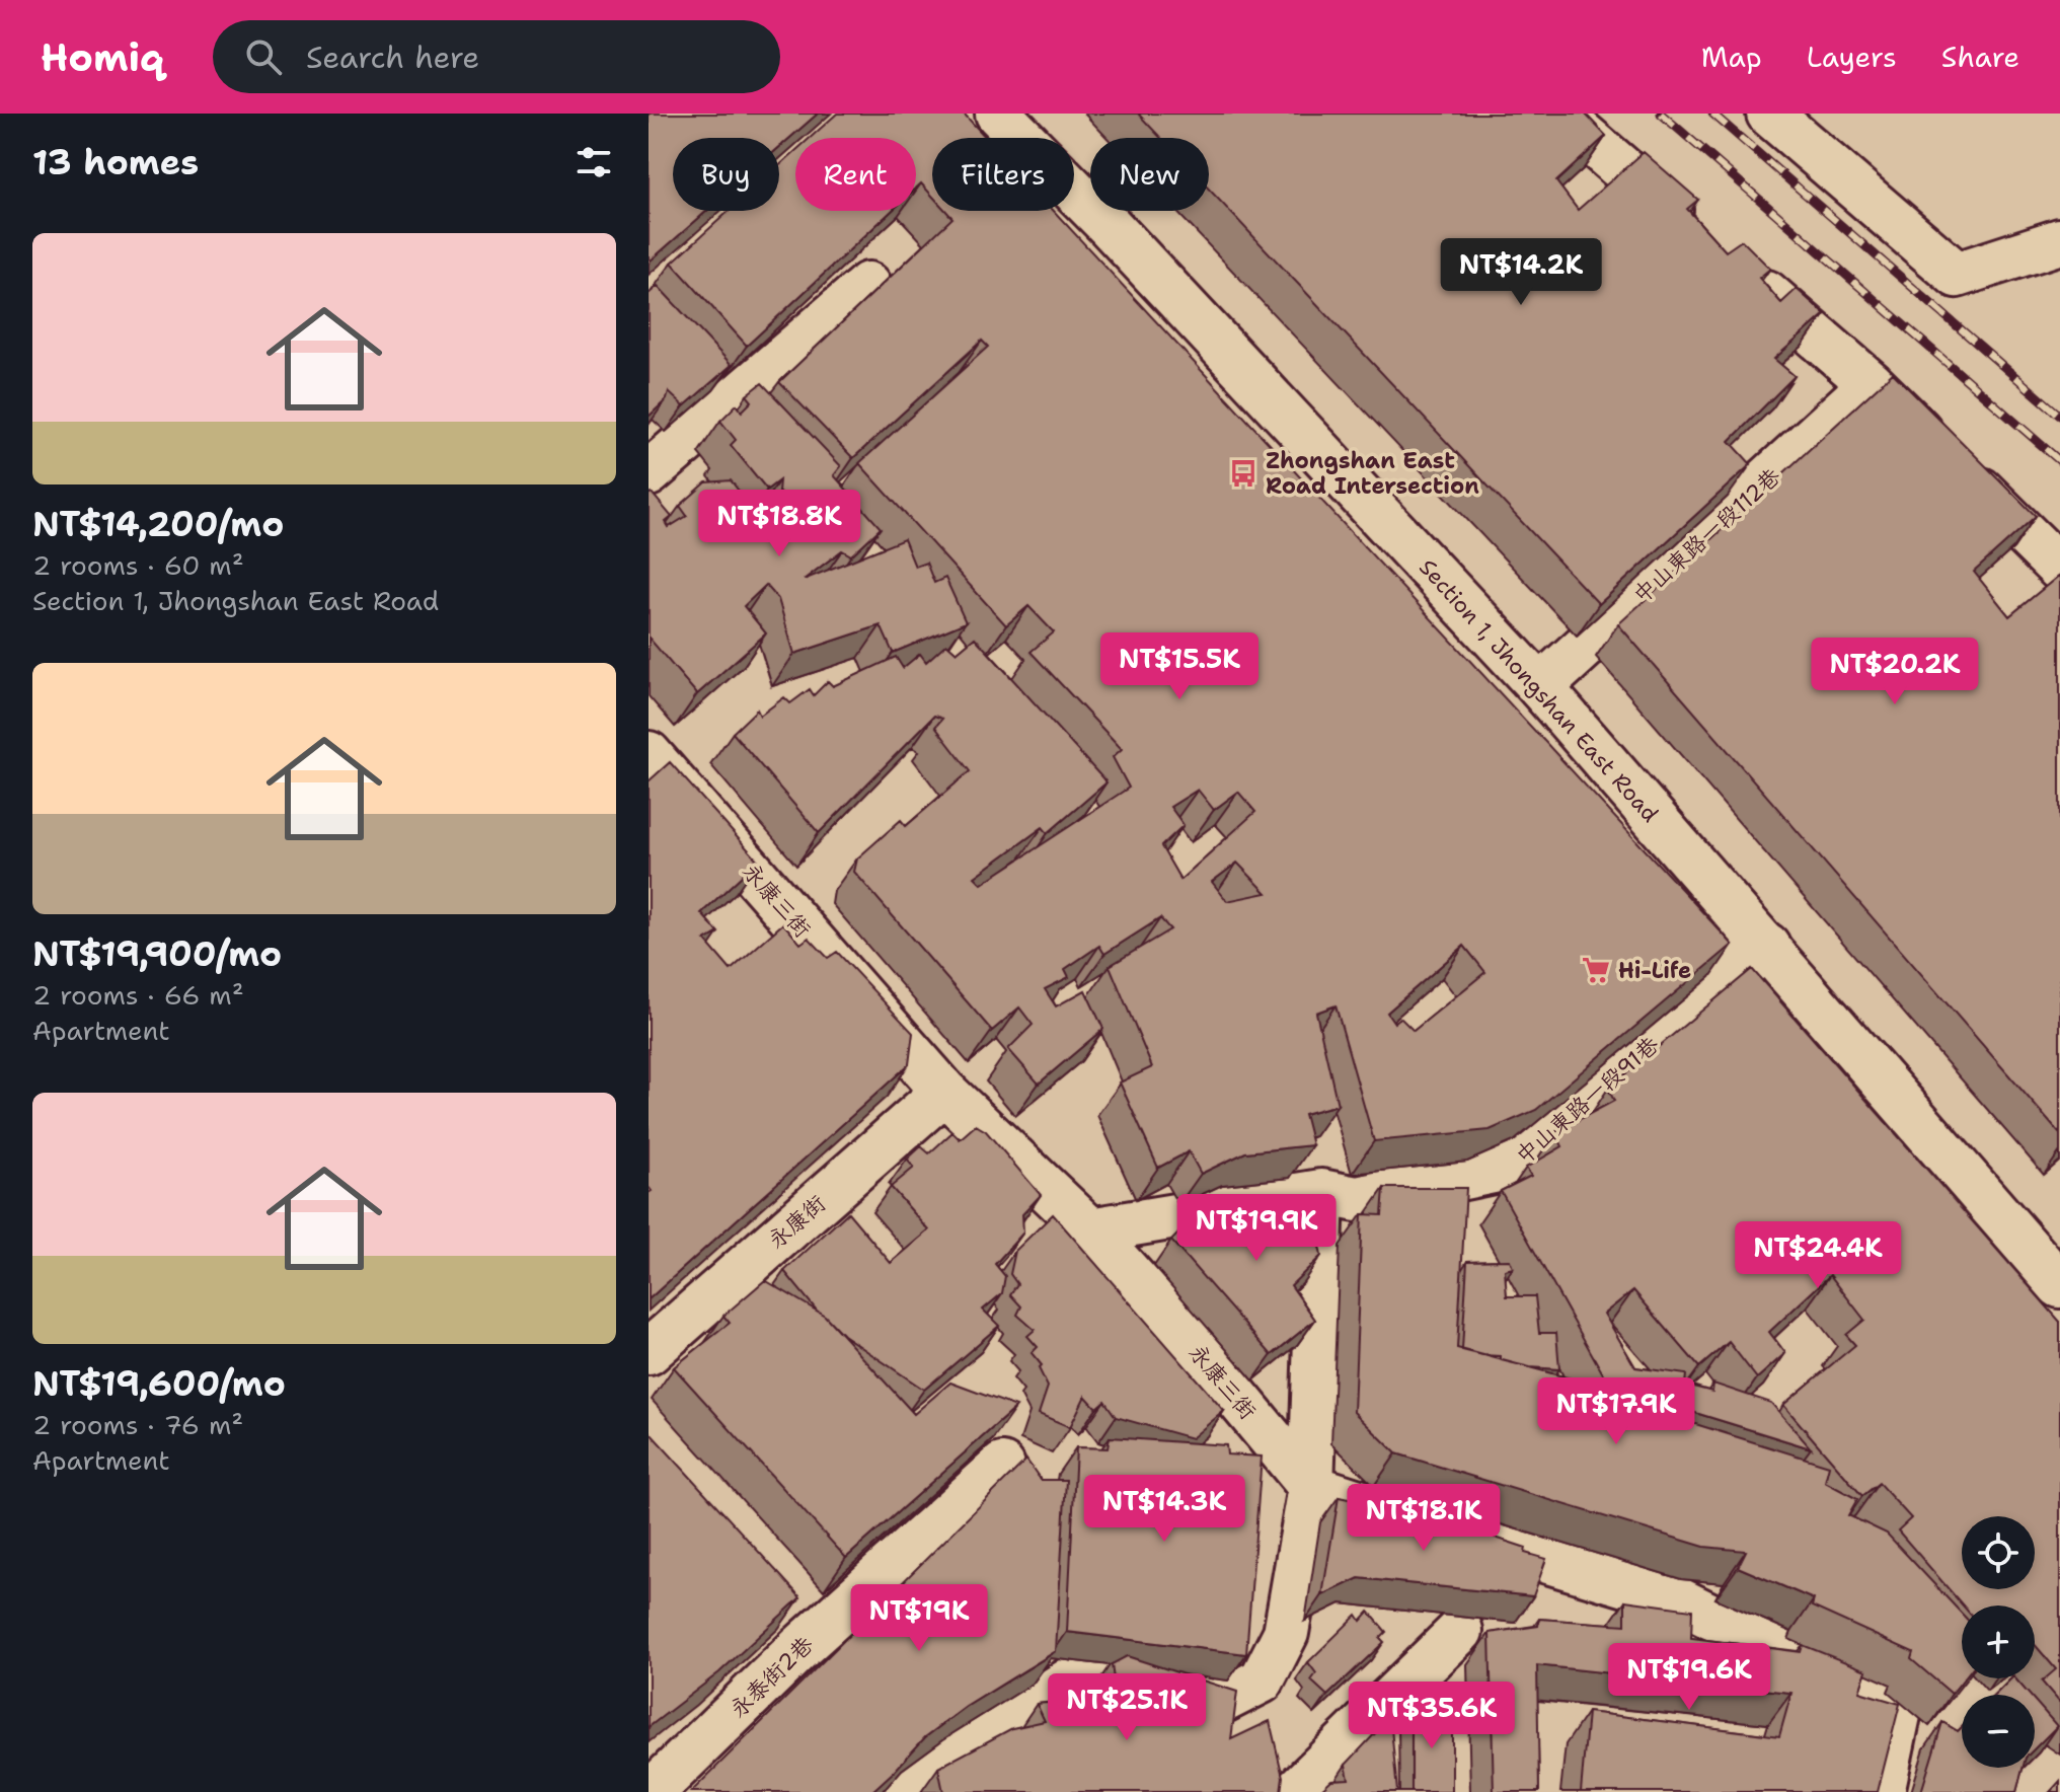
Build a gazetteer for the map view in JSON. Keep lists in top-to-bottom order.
{
  "streets": {
    "main road": [
      "中山東路一段112巷",
      "Section 1, Jhongshan East Road",
      "永康三街",
      "中山東路一段91巷",
      "永康街",
      "永泰街2巷"
    ]
  },
  "crossings": [
    ["中山東路一段112巷", "Section 1, Jhongshan East Road"],
    ["Section 1, Jhongshan East Road", "中山東路一段91巷"],
    ["永康三街", "中山東路一段91巷"],
    ["永康三街", "永康街"]
  ],
  "places": {
    "bus stop": ["Zhongshan East Road Intersection"],
    "supermarket": ["Hi-Life"]
  },
  "page": {
    "header": "Homiq",
    "search": "Search here",
    "nav": ["Map", "Layers", "Share"],
    "heading": "13 homes",
    "chip": [
      "Buy",
      "Rent",
      "Filters",
      "New"
    ],
    "list": [
      {
        "name": "NT$14,200/mo",
        "note": "2 rooms · 60 m² · Section 1, Jhongshan East Road"
      },
      {
        "name": "NT$19,900/mo",
        "note": "2 rooms · 66 m² · Apartment"
      },
      {
        "name": "NT$19,600/mo",
        "note": "2 rooms · 76 m² · Apartment"
      }
    ],
    "price": [
      "NT$14.2K",
      "NT$18.8K",
      "NT$15.5K",
      "NT$20.2K",
      "NT$19.9K",
      "NT$24.4K",
      "NT$17.9K",
      "NT$14.3K",
      "NT$18.1K",
      "NT$19K",
      "NT$19.6K",
      "NT$25.1K",
      "NT$35.6K"
    ],
    "map_buttons": ["+", "−"]
  }
}
